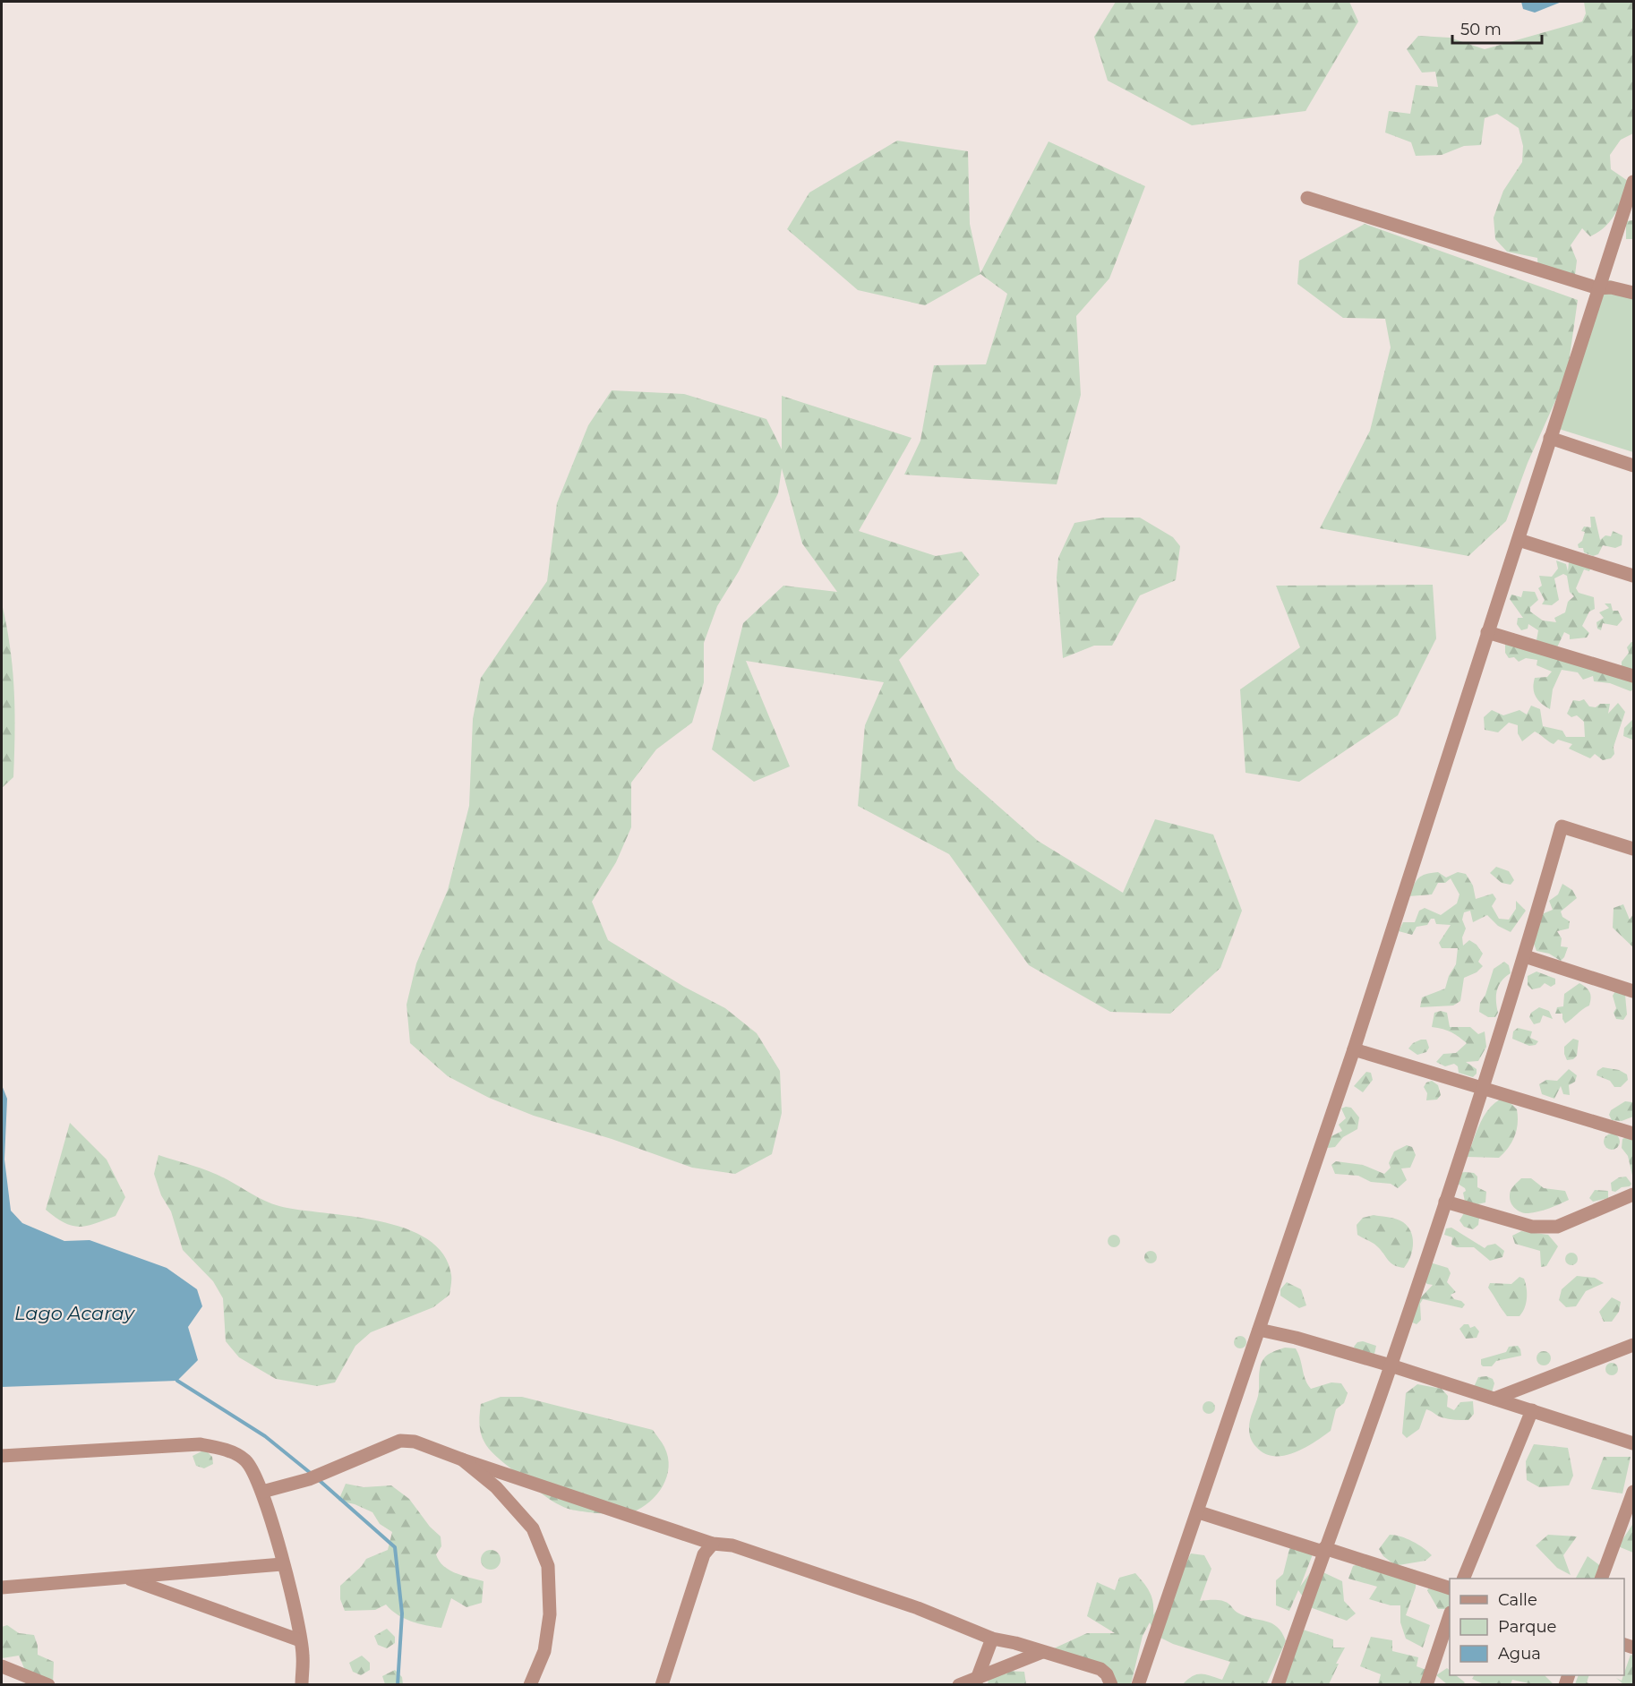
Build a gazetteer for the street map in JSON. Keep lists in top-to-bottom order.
{
  "water": ["Lago Acaray"],
  "legend": ["Calle", "Parque", "Agua"],
  "scale_bar": "50 m"
}
